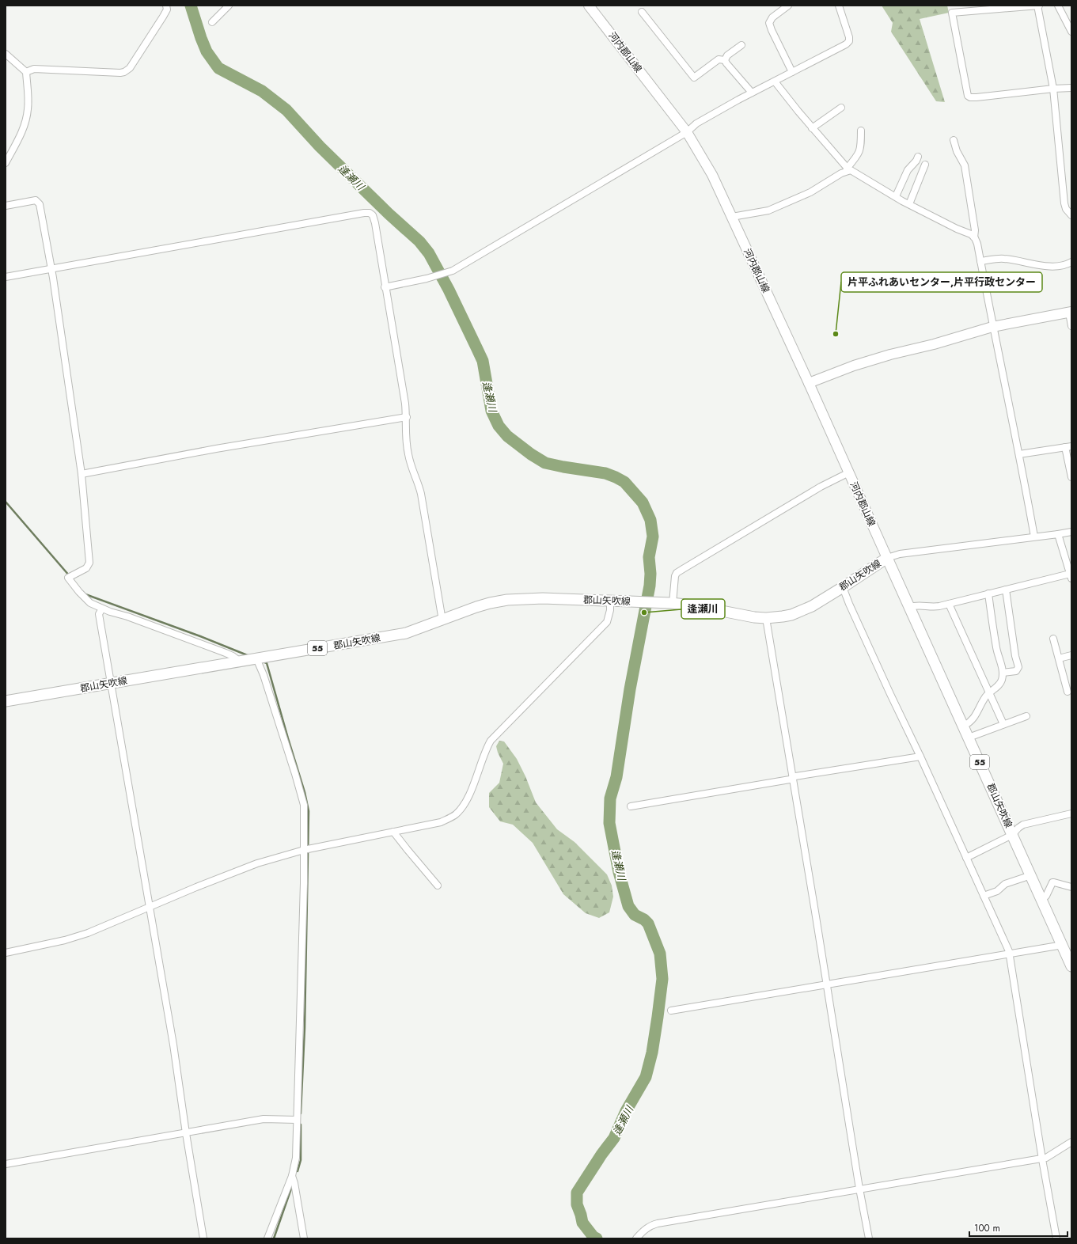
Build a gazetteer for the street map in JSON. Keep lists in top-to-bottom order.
{
  "streets": {
    "main road": ["河内郡山線", "郡山矢吹線", "55"]
  },
  "crossings": [
    ["河内郡山線", "郡山矢吹線"]
  ],
  "water": ["逢瀬川"],
  "places": ["片平ふれあいセンター,片平行政センター", "逢瀬川"],
  "scale_bar": "100 m"
}
